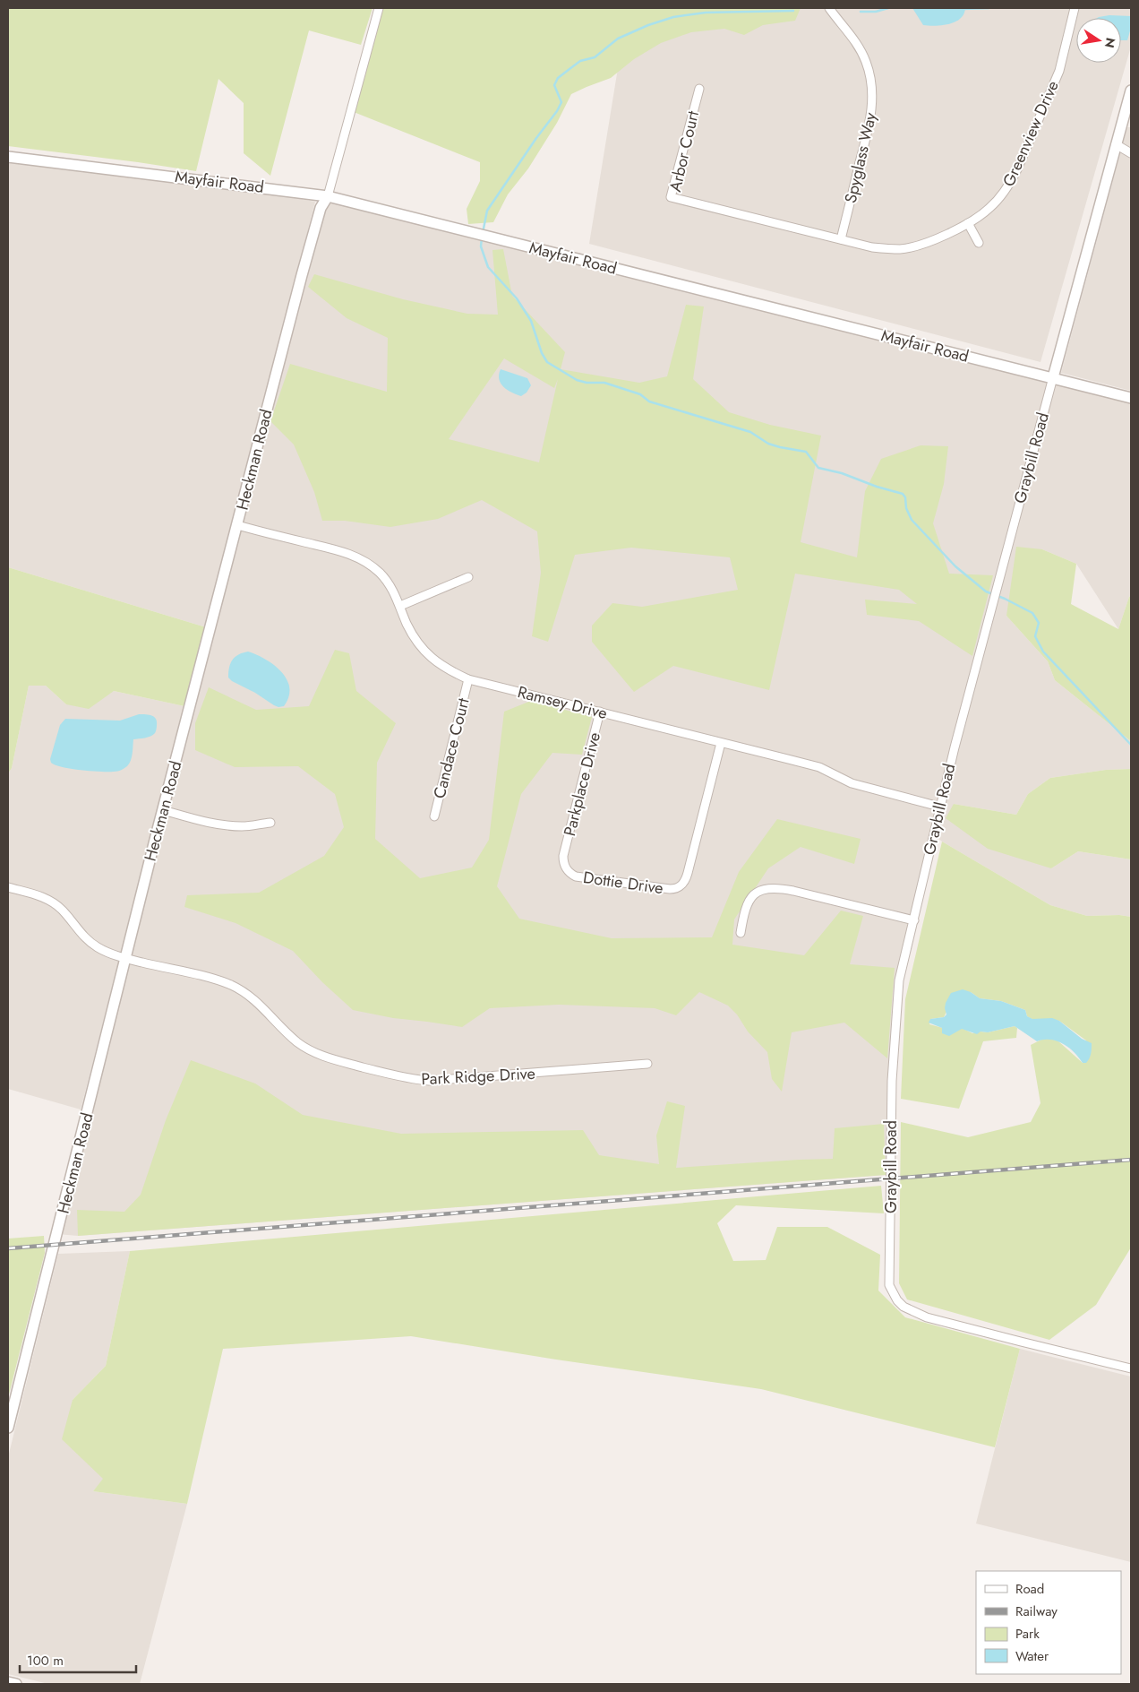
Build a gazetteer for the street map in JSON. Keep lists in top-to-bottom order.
{
  "streets": {
    "street": [
      "Greenview Drive",
      "Arbor Court",
      "Spyglass Way",
      "Mayfair Road",
      "Graybill Road",
      "Heckman Road",
      "Ramsey Drive",
      "Candace Court",
      "Parkplace Drive",
      "Dottie Drive",
      "Park Ridge Drive"
    ]
  },
  "crossings": [
    ["Greenview Drive", "Arbor Court"],
    ["Greenview Drive", "Spyglass Way"],
    ["Mayfair Road", "Graybill Road"],
    ["Mayfair Road", "Heckman Road"],
    ["Graybill Road", "Ramsey Drive"],
    ["Heckman Road", "Ramsey Drive"],
    ["Heckman Road", "Park Ridge Drive"],
    ["Ramsey Drive", "Candace Court"],
    ["Ramsey Drive", "Parkplace Drive"],
    ["Ramsey Drive", "Dottie Drive"],
    ["Parkplace Drive", "Dottie Drive"]
  ],
  "legend": [
    "Road",
    "Railway",
    "Park",
    "Water"
  ],
  "scale_bar": "100 m",
  "north": "right"
}
